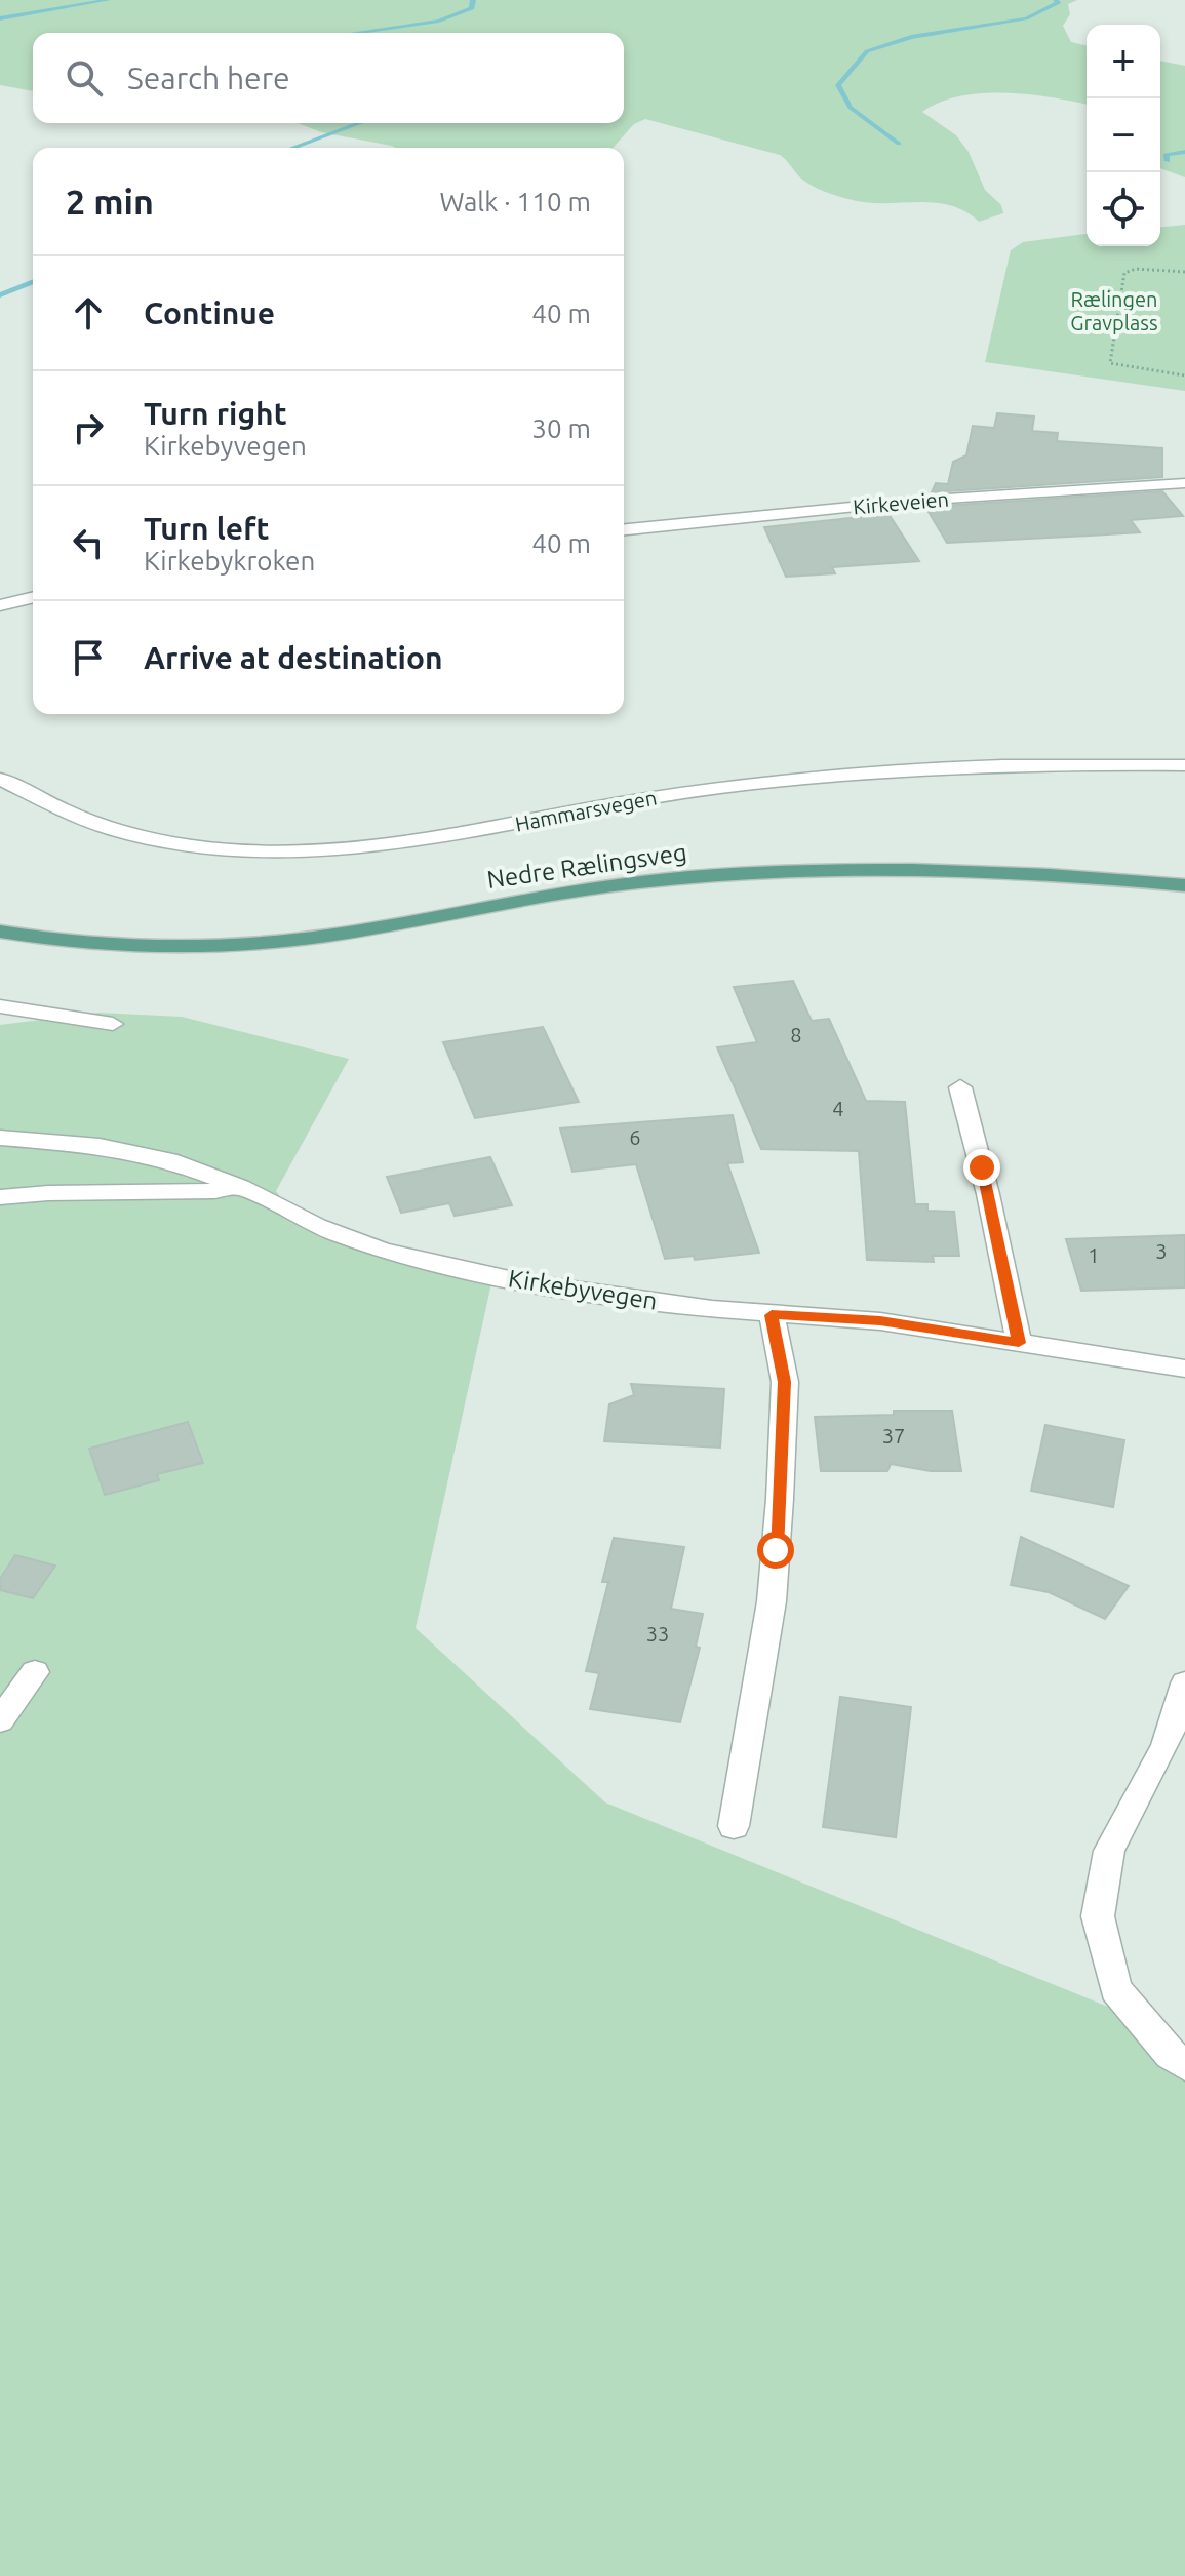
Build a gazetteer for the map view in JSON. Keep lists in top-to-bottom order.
{
  "streets": {
    "main road": ["Nedre Rælingsveg"],
    "street": ["Kirkeveien", "Hammarsvegen", "Kirkebyvegen"]
  },
  "parks": ["Rælingen Gravplass"],
  "house_numbers": [
    "8",
    "4",
    "6",
    "3",
    "1",
    "37",
    "33"
  ],
  "page": {
    "map_buttons": ["+", "−"],
    "search": "Search here",
    "heading": ["2 min", "Walk · 110 m"],
    "list": [
      ["Continue", "40 m"],
      ["Turn right", "Kirkebyvegen", "30 m"],
      ["Turn left", "Kirkebykroken", "40 m"],
      "Arrive at destination"
    ]
  }
}
